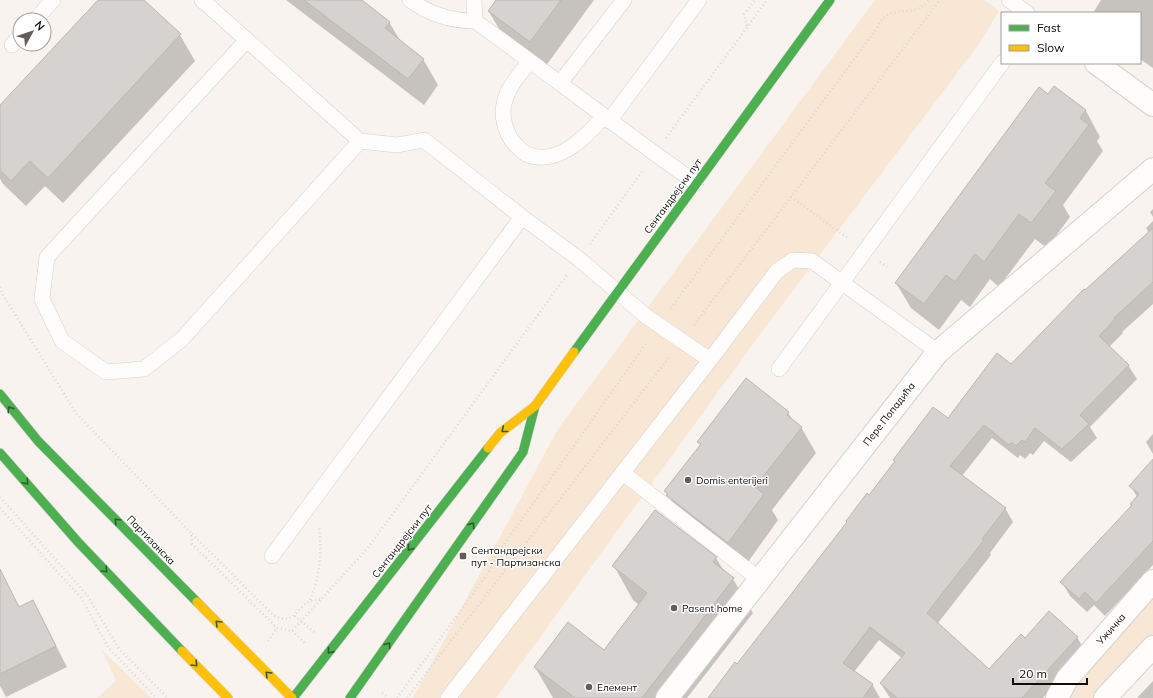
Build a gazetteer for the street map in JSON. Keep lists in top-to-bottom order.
{
  "streets": {
    "main road": ["Сентандрејски пут", "Партизанска"],
    "street": ["Пере Попадића", "Ужичка"]
  },
  "crossings": [
    ["Сентандрејски пут", "Партизанска"]
  ],
  "places": {
    "other": ["Domis enterijeri", "Pasent home", "Елемент"],
    "transit": ["Сентандрејски пут - Партизанска"]
  },
  "legend": ["Fast", "Slow"],
  "scale_bar": "20 m",
  "north": "top right"
}
